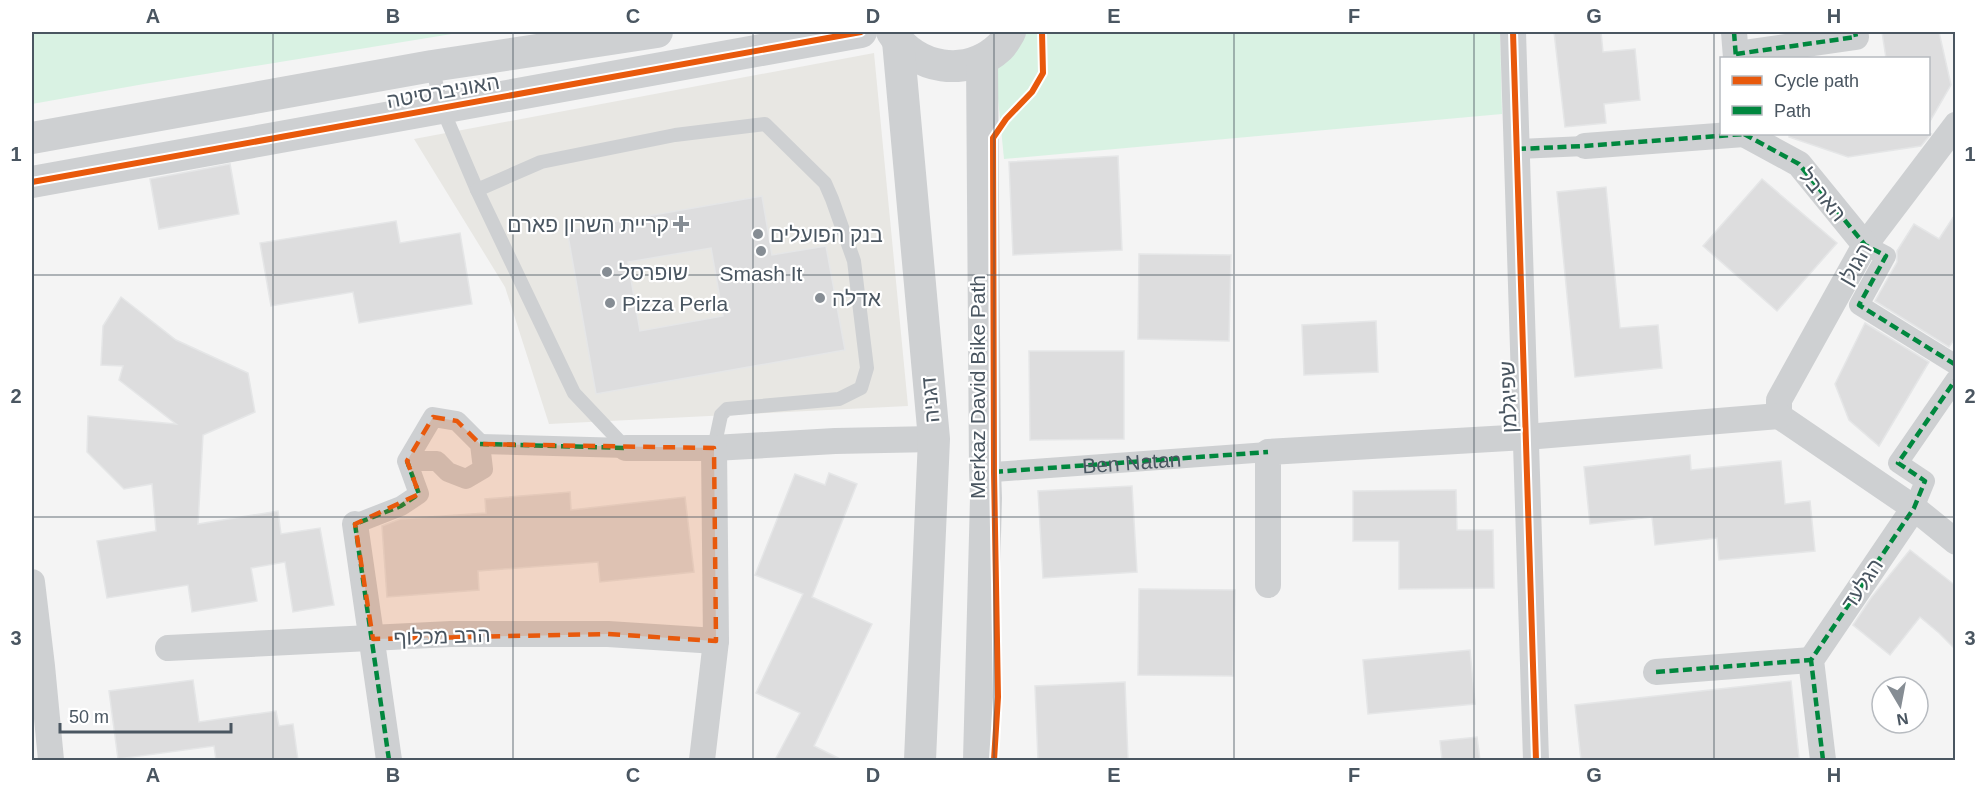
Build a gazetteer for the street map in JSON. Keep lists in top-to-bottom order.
{
  "streets": {
    "street": [
      "האוניברסיטה",
      "הארבל",
      "הגולן",
      "שפיגלמן",
      "דגניה",
      "Ben Natan",
      "הגלעד",
      "הרב מכלוף"
    ],
    "cycle path": ["Merkaz David Bike Path"]
  },
  "crossings": [
    ["הארבל", "הגולן"],
    ["שפיגלמן", "Ben Natan"]
  ],
  "places": {
    "health": ["קריית השרון פארם"],
    "other": [
      "בנק הפועלים",
      "Smash It",
      "שופרסל",
      "אדלה",
      "Pizza Perla"
    ]
  },
  "legend": ["Cycle path", "Path"],
  "scale_bar": "50 m",
  "north": "bottom",
  "grid": {
    "columns": [
      "A",
      "B",
      "C",
      "D",
      "E",
      "F",
      "G",
      "H"
    ],
    "rows": ["1", "2", "3"]
  }
}
